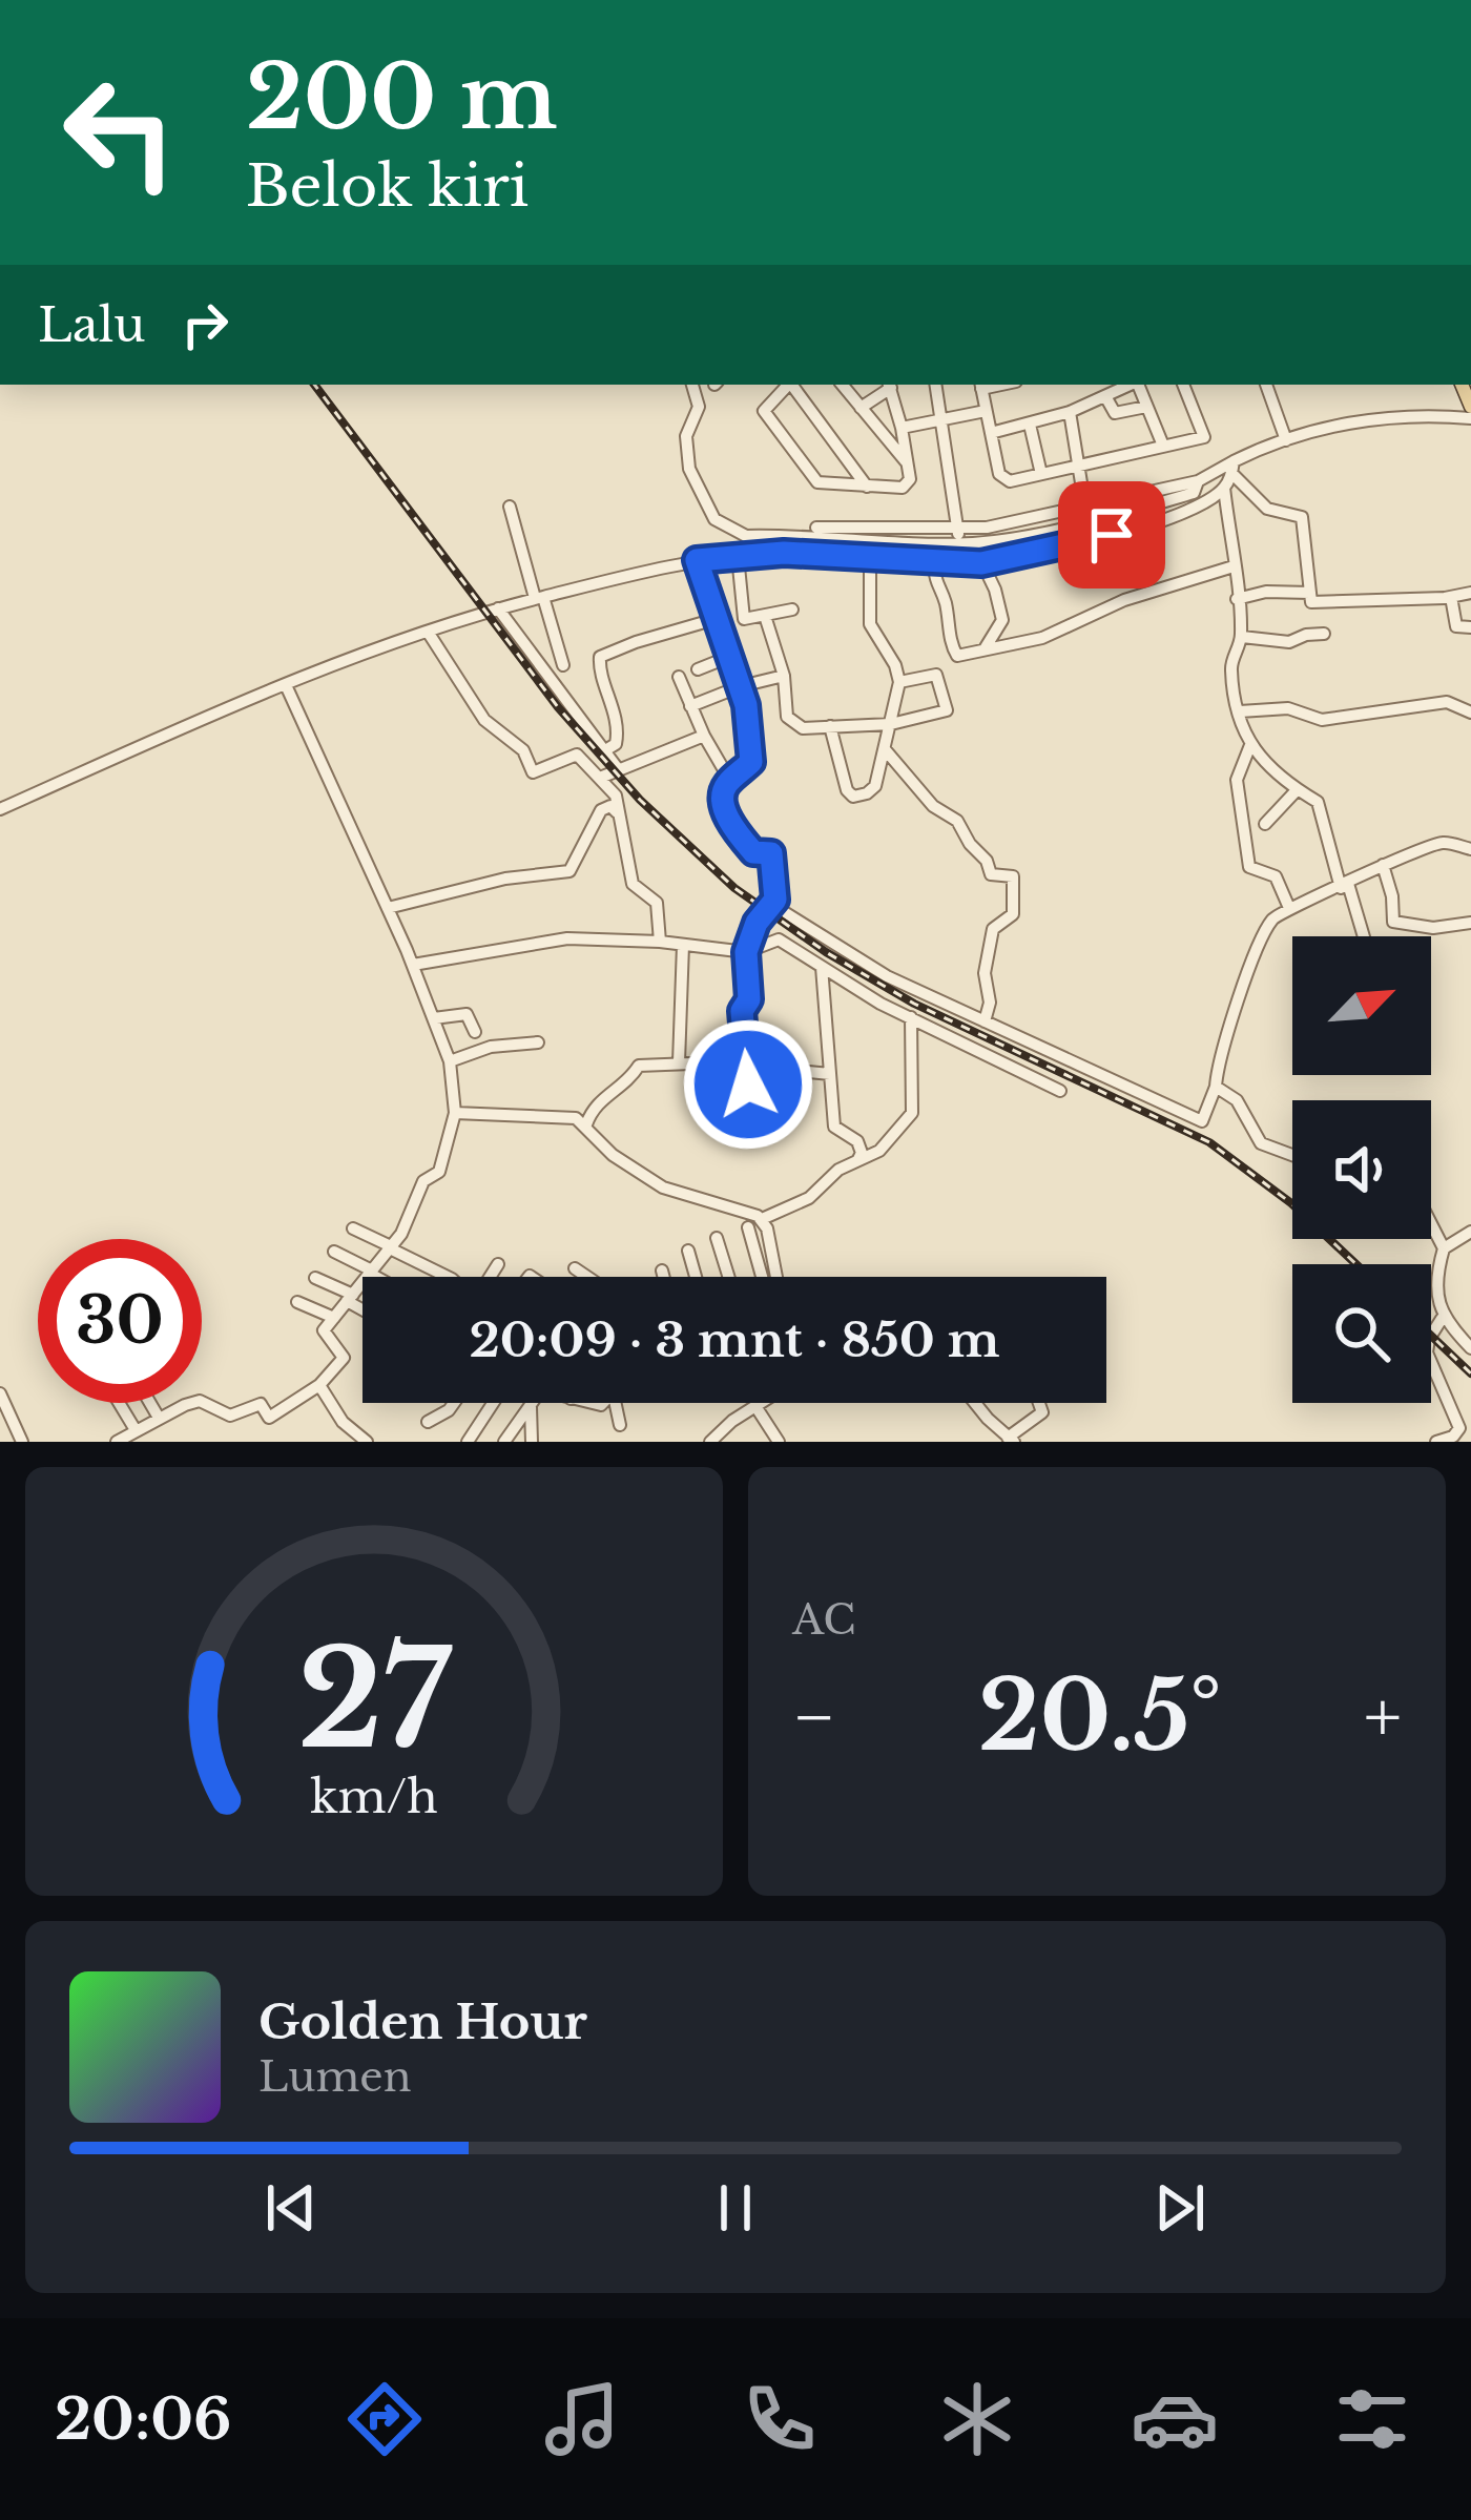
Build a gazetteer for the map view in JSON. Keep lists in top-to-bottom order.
{
  "north": "top right",
  "page": {
    "turn": ["200 m", "Belok kiri"],
    "then": "Lalu",
    "limit": "30",
    "trip": "20:09 · 3 mnt · 850 m",
    "tile": "AC",
    "heat": ["−", "20.5°", "+"],
    "song": ["Golden Hour", "Lumen"],
    "tabs": "20:06",
    "gauge": ["27", "km/h"]
  }
}
